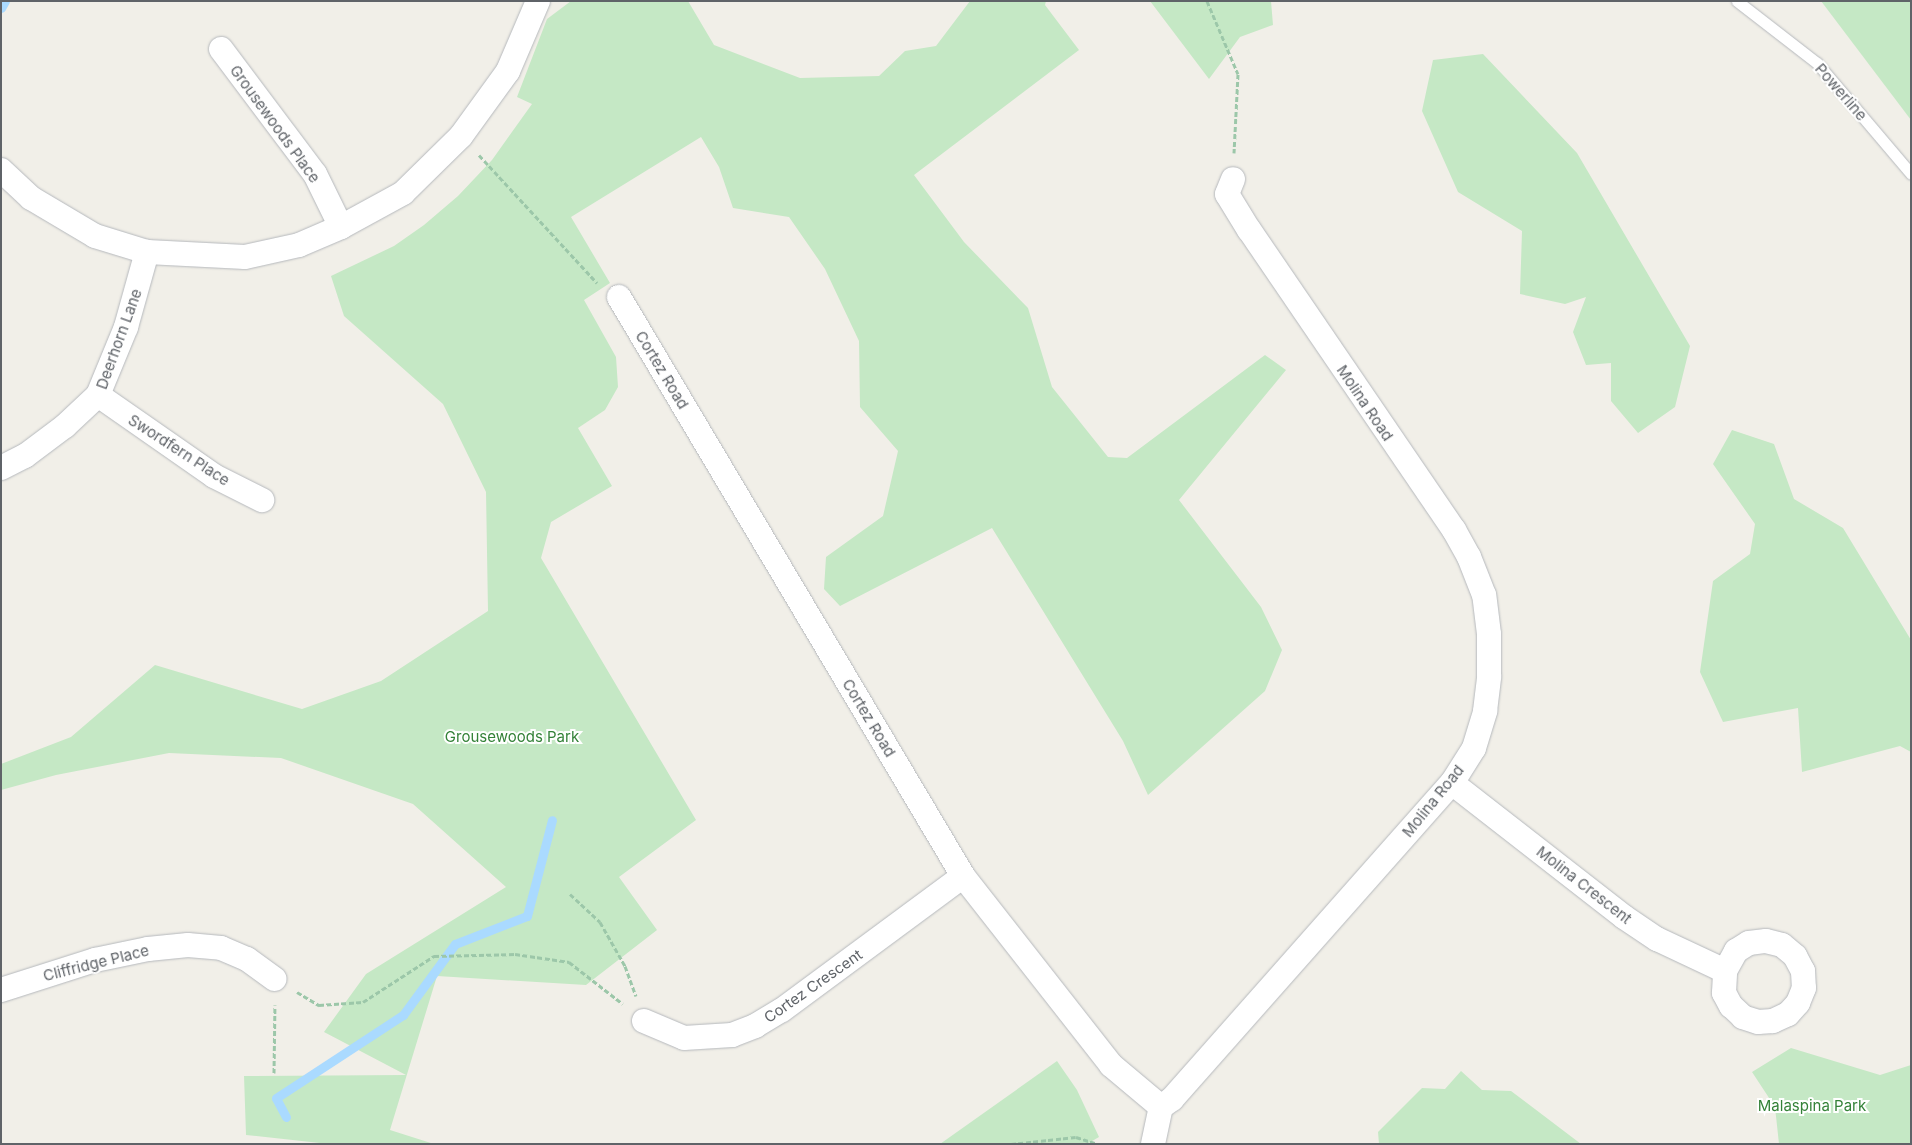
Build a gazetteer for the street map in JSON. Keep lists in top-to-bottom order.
{
  "streets": {
    "street": [
      "Grousewoods Place",
      "Deerhorn Lane",
      "Cortez Road",
      "Molina Road",
      "Swordfern Place",
      "Molina Crescent",
      "Cliffridge Place",
      "Cortez Crescent"
    ],
    "lane": ["Powerline"]
  },
  "crossings": [
    ["Deerhorn Lane", "Swordfern Place"],
    ["Cortez Road", "Molina Road"],
    ["Cortez Road", "Cortez Crescent"],
    ["Molina Road", "Molina Crescent"]
  ],
  "parks": ["Grousewoods Park", "Malaspina Park"]
}
